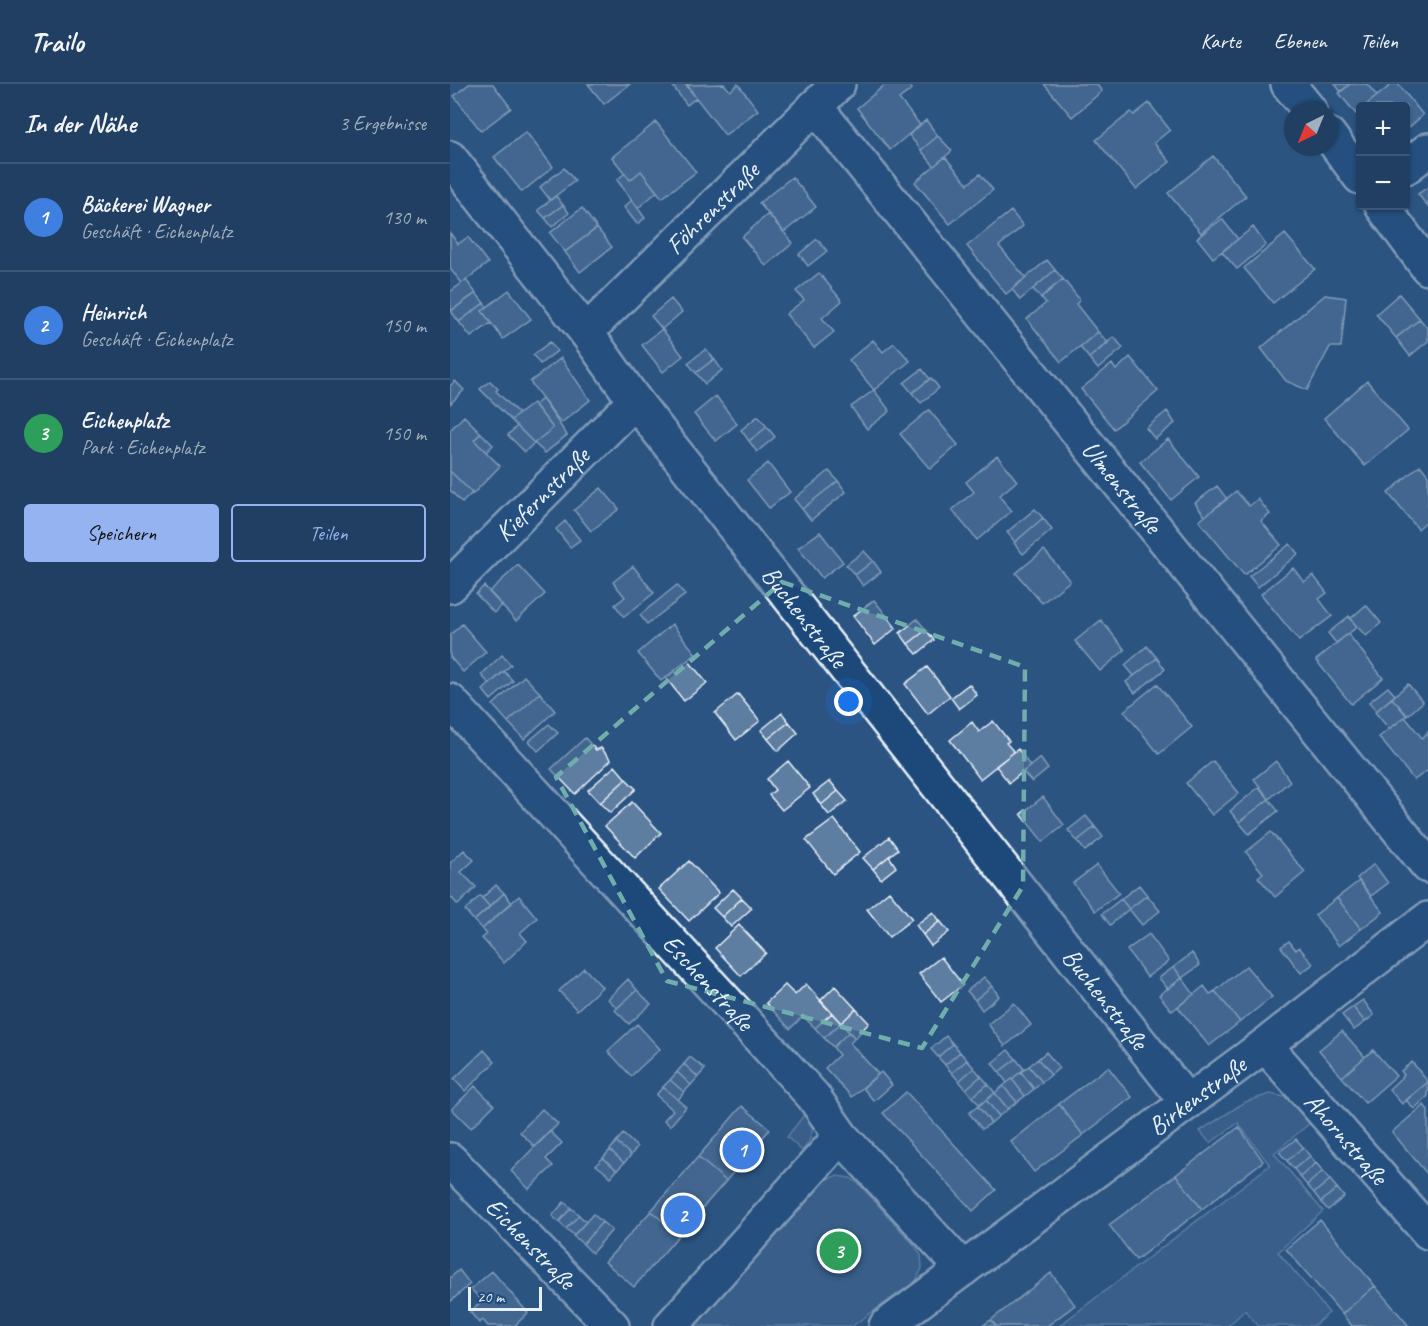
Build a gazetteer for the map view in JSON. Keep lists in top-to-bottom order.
{
  "streets": {
    "street": [
      "Föhrenstraße",
      "Ulmenstraße",
      "Kiefernstraße",
      "Buchenstraße",
      "Eschenstraße",
      "Birkenstraße",
      "Ahornstraße",
      "Eichenstraße"
    ]
  },
  "crossings": [
    ["Föhrenstraße", "Ulmenstraße"],
    ["Föhrenstraße", "Buchenstraße"],
    ["Kiefernstraße", "Buchenstraße"],
    ["Buchenstraße", "Birkenstraße"],
    ["Eschenstraße", "Birkenstraße"],
    ["Birkenstraße", "Ahornstraße"]
  ],
  "scale_bar": "20 m",
  "north": "bottom left",
  "page": {
    "header": "Trailo",
    "nav": ["Karte", "Ebenen", "Teilen"],
    "heading": ["In der Nähe", "3 Ergebnisse"],
    "map_buttons": ["+", "−"],
    "list": [
      {
        "mark": "1",
        "name": "Bäckerei Wagner",
        "note": "Geschäft · Eichenplatz",
        "value": "130 m"
      },
      {
        "mark": "2",
        "name": "Heinrich",
        "note": "Geschäft · Eichenplatz",
        "value": "150 m"
      },
      {
        "mark": "3",
        "name": "Eichenplatz",
        "note": "Park · Eichenplatz",
        "value": "150 m"
      }
    ],
    "buttons": ["Speichern", "Teilen"],
    "pins": ["1", "2", "3"],
    "scale": "20 m"
  }
}
